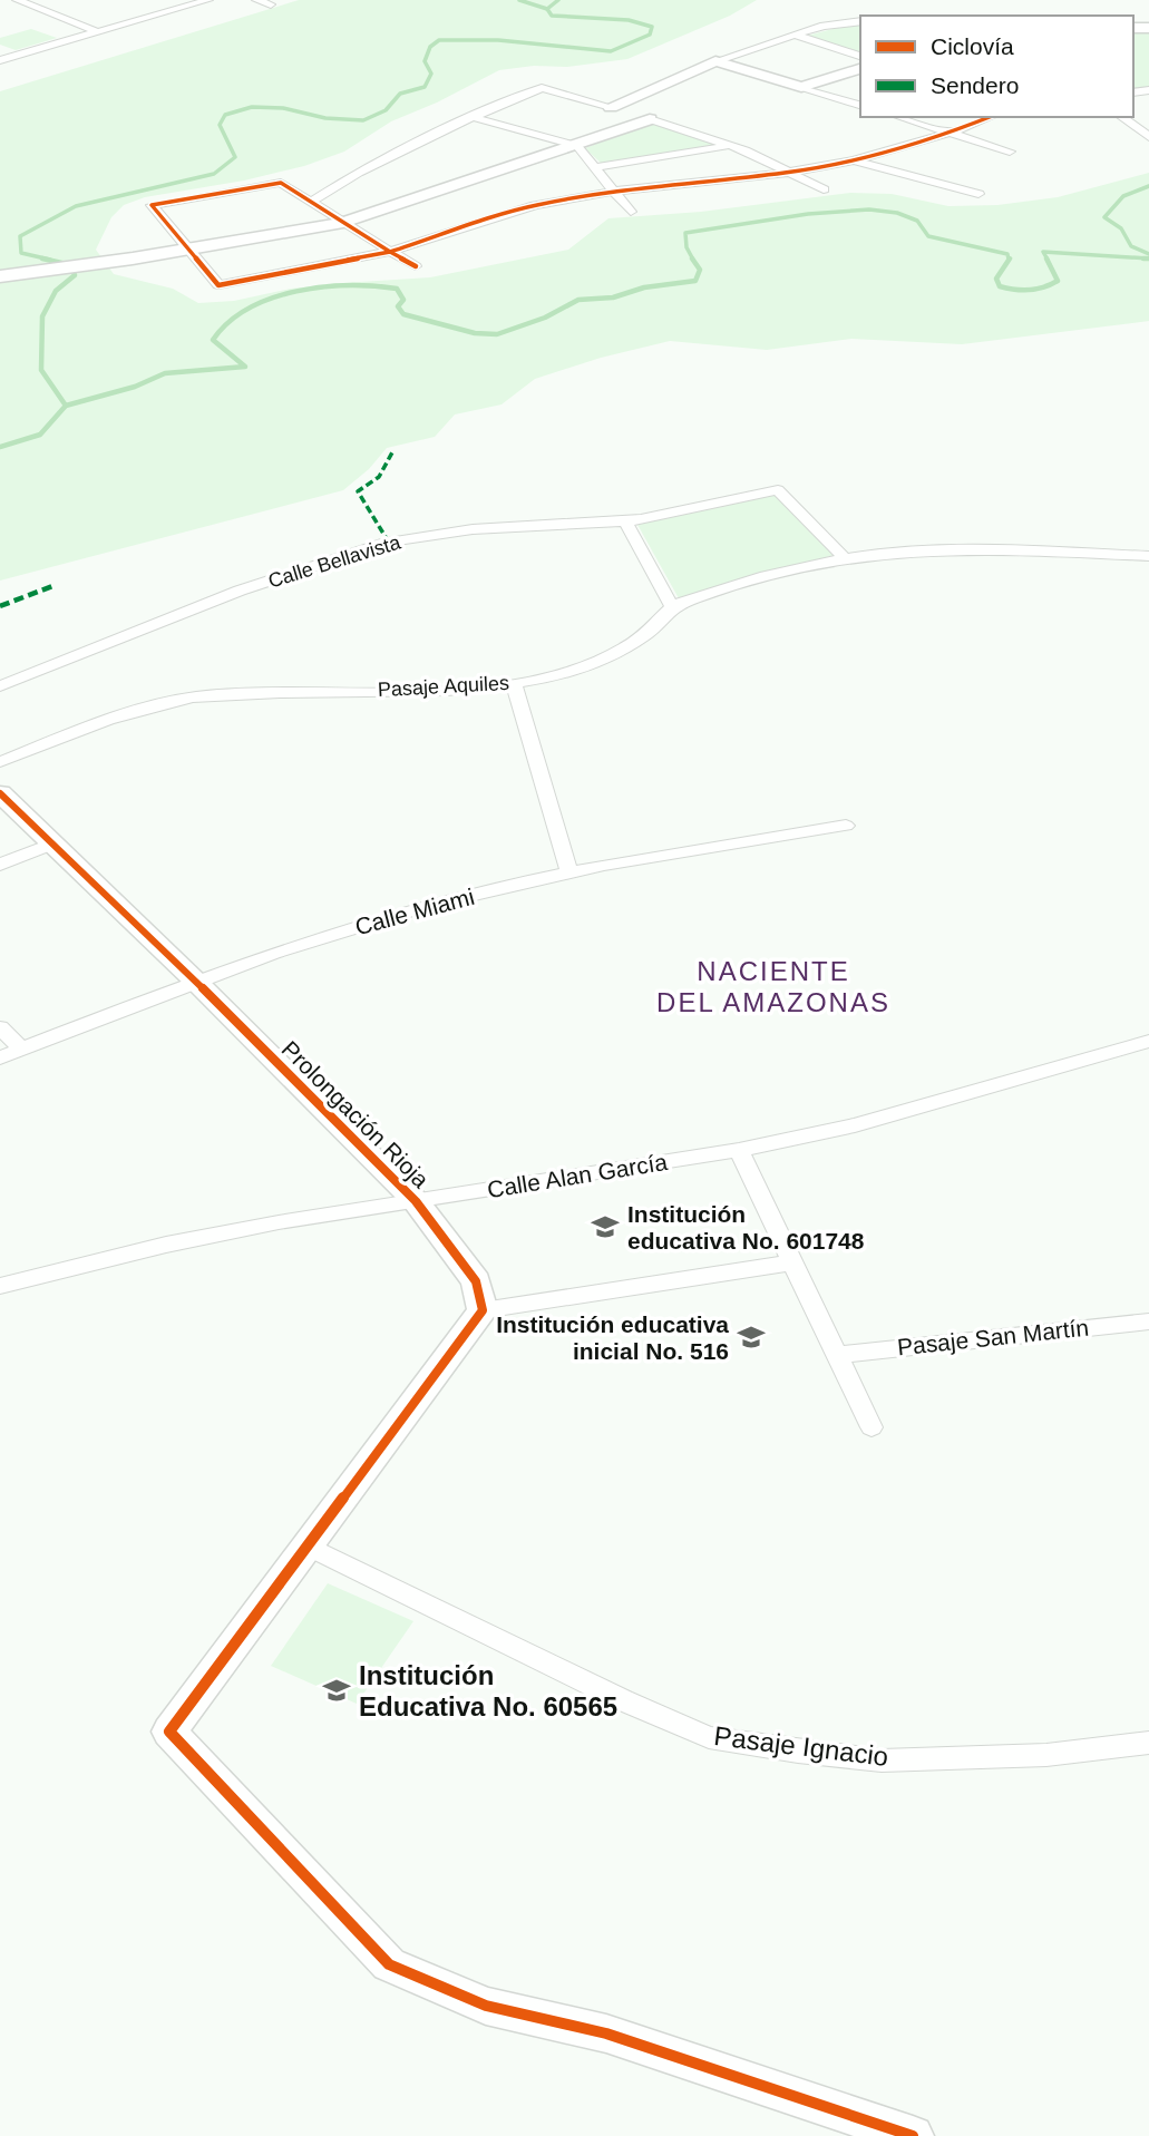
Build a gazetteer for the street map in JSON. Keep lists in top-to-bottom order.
{
  "streets": {
    "street": [
      "Calle Bellavista",
      "Pasaje Aquiles",
      "Calle Miami",
      "Prolongación Rioja",
      "Calle Alan García",
      "Pasaje San Martín",
      "Pasaje Ignacio"
    ]
  },
  "crossings": [
    ["Calle Bellavista", "Pasaje Aquiles"],
    ["Calle Miami", "Prolongación Rioja"],
    ["Prolongación Rioja", "Calle Alan García"]
  ],
  "districts": ["NACIENTE DEL AMAZONAS"],
  "places": {
    "school or university": ["Institución educativa No. 601748", "Institución educativa inicial No. 516", "Institución Educativa No. 60565"]
  },
  "legend": ["Ciclovía", "Sendero"]
}
